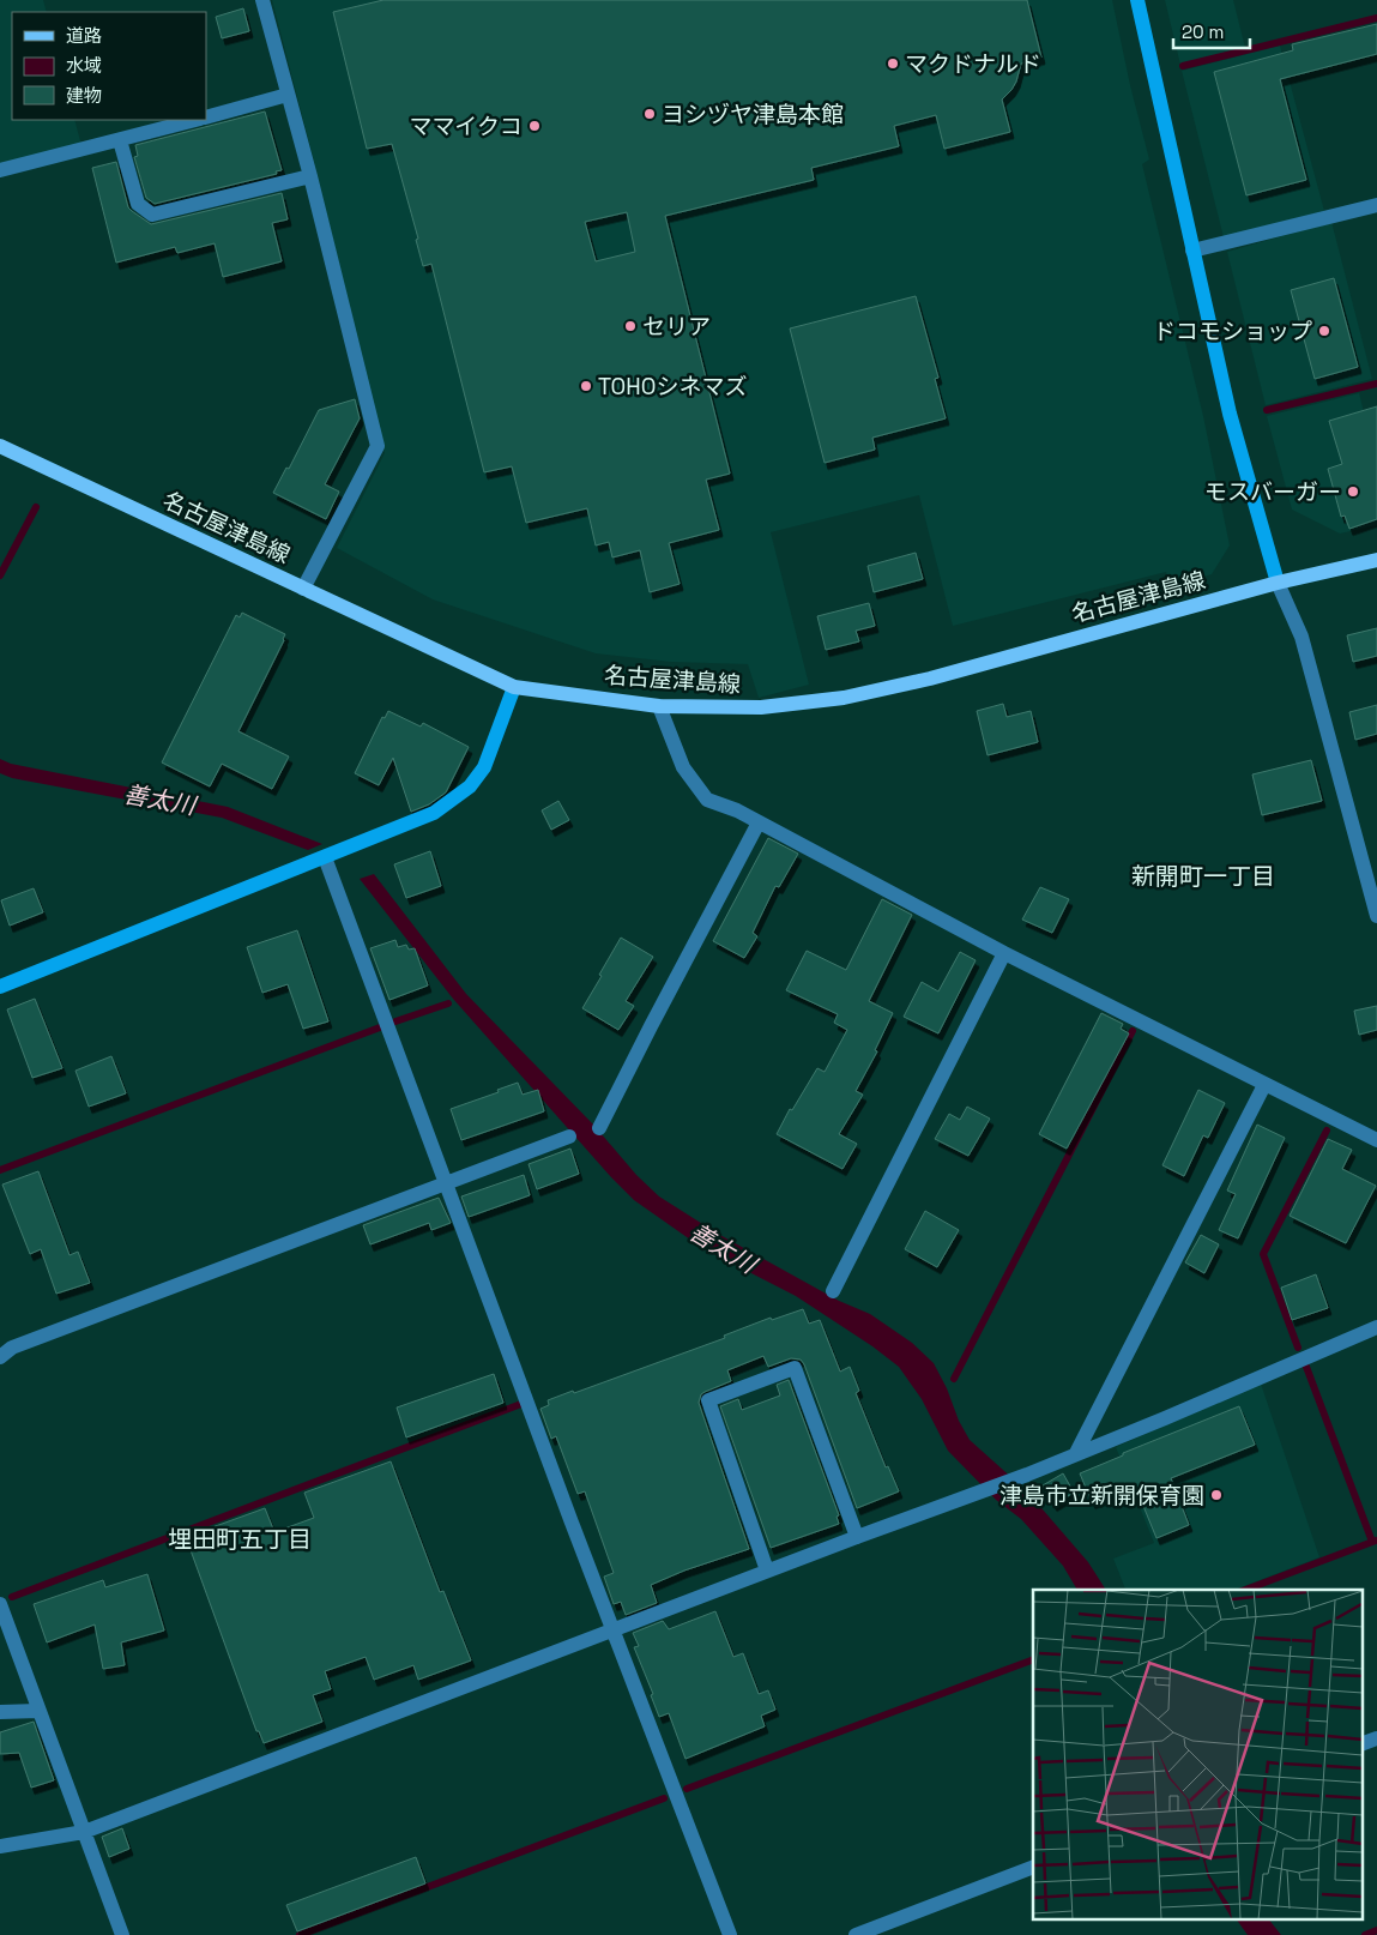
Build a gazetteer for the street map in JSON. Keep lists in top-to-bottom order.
{
  "streets": {
    "main road": ["名古屋津島線"]
  },
  "districts": ["新開町一丁目", "埋田町五丁目"],
  "water": ["善太川"],
  "places": [
    "マクドナルド",
    "ヨシヅヤ津島本館",
    "ママイクコ",
    "セリア",
    "ドコモショップ",
    "TOHOシネマズ",
    "モスバーガー",
    "津島市立新開保育園"
  ],
  "legend": ["道路", "水域", "建物"],
  "scale_bar": "20 m"
}
